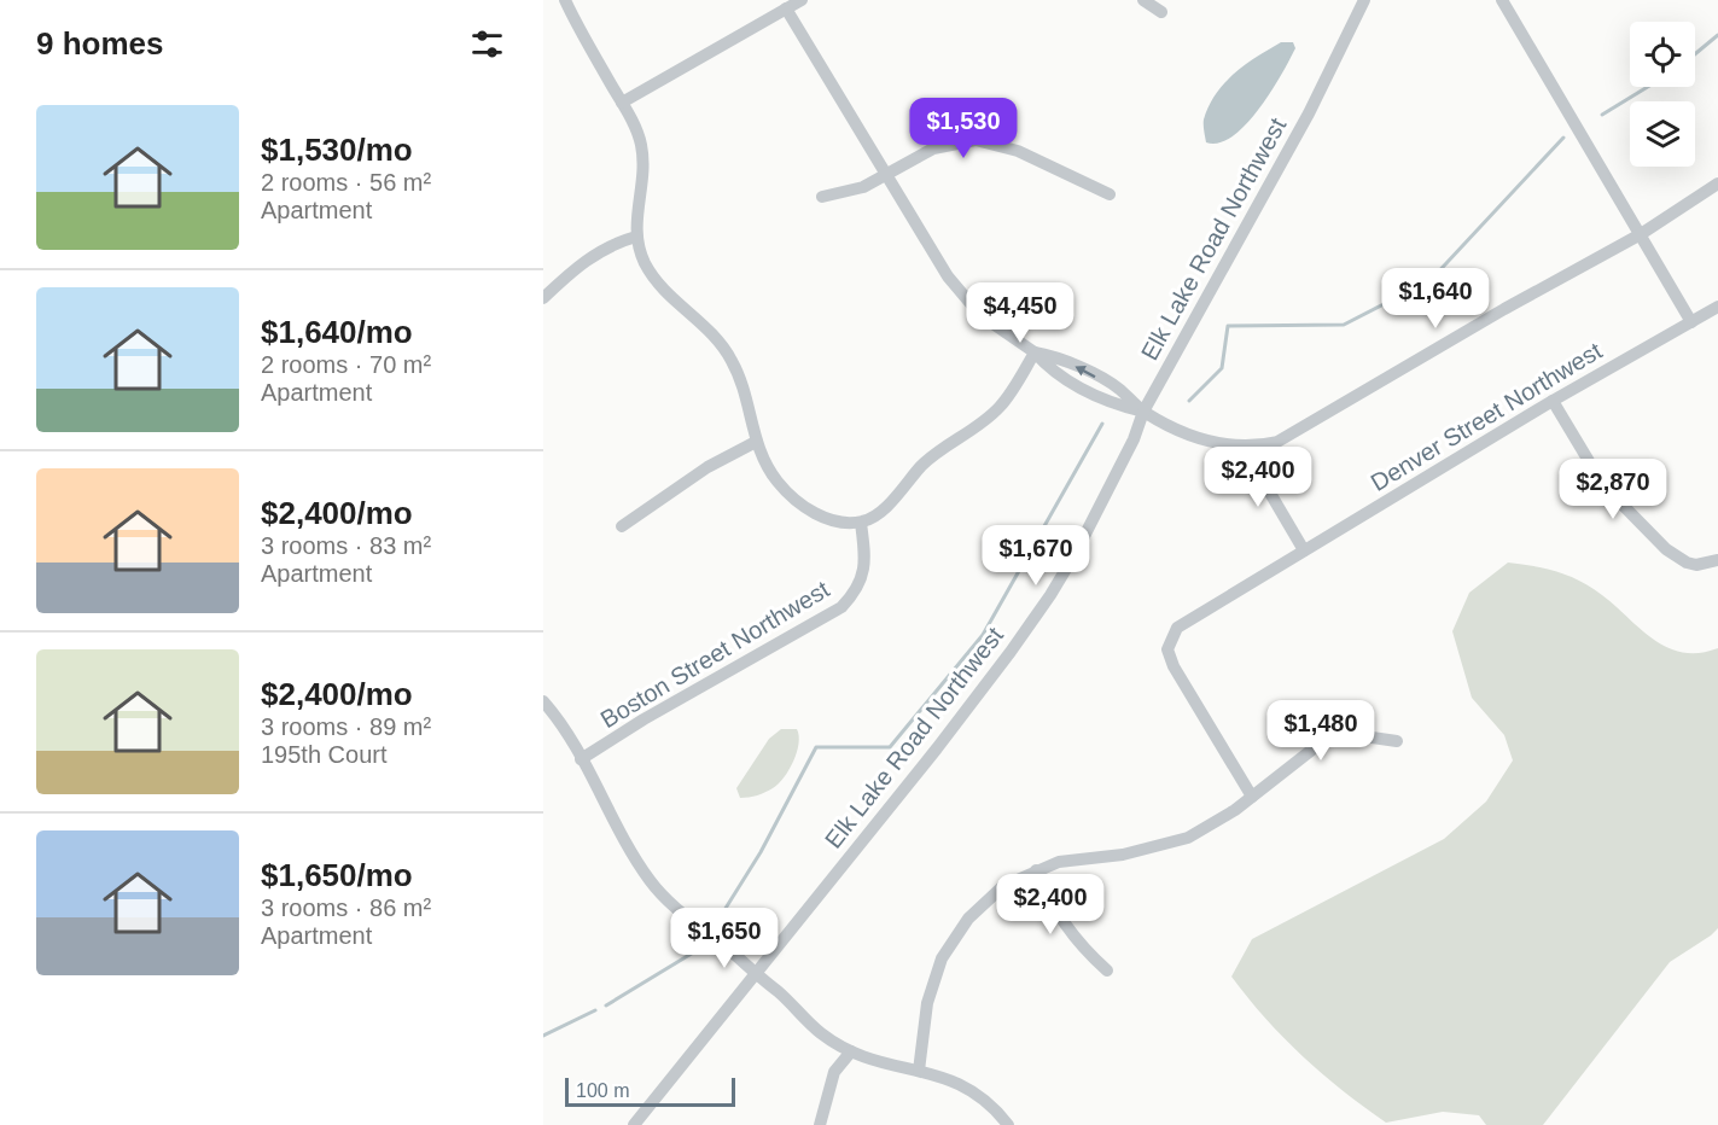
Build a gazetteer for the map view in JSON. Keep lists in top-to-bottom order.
{
  "streets": {
    "street": ["Elk Lake Road Northwest", "Denver Street Northwest", "Boston Street Northwest"]
  },
  "scale_bar": "100 m",
  "page": {
    "heading": "9 homes",
    "list": [
      {
        "name": "$1,530/mo",
        "note": "2 rooms · 56 m² · Apartment"
      },
      {
        "name": "$1,640/mo",
        "note": "2 rooms · 70 m² · Apartment"
      },
      {
        "name": "$2,400/mo",
        "note": "3 rooms · 83 m² · Apartment"
      },
      {
        "name": "$2,400/mo",
        "note": "3 rooms · 89 m² · 195th Court"
      },
      {
        "name": "$1,650/mo",
        "note": "3 rooms · 86 m² · Apartment"
      }
    ],
    "price": [
      "$1,530",
      "$1,640",
      "$4,450",
      "$2,400",
      "$2,870",
      "$1,670",
      "$1,480",
      "$2,400",
      "$1,650"
    ],
    "scale": "100 m"
  }
}
